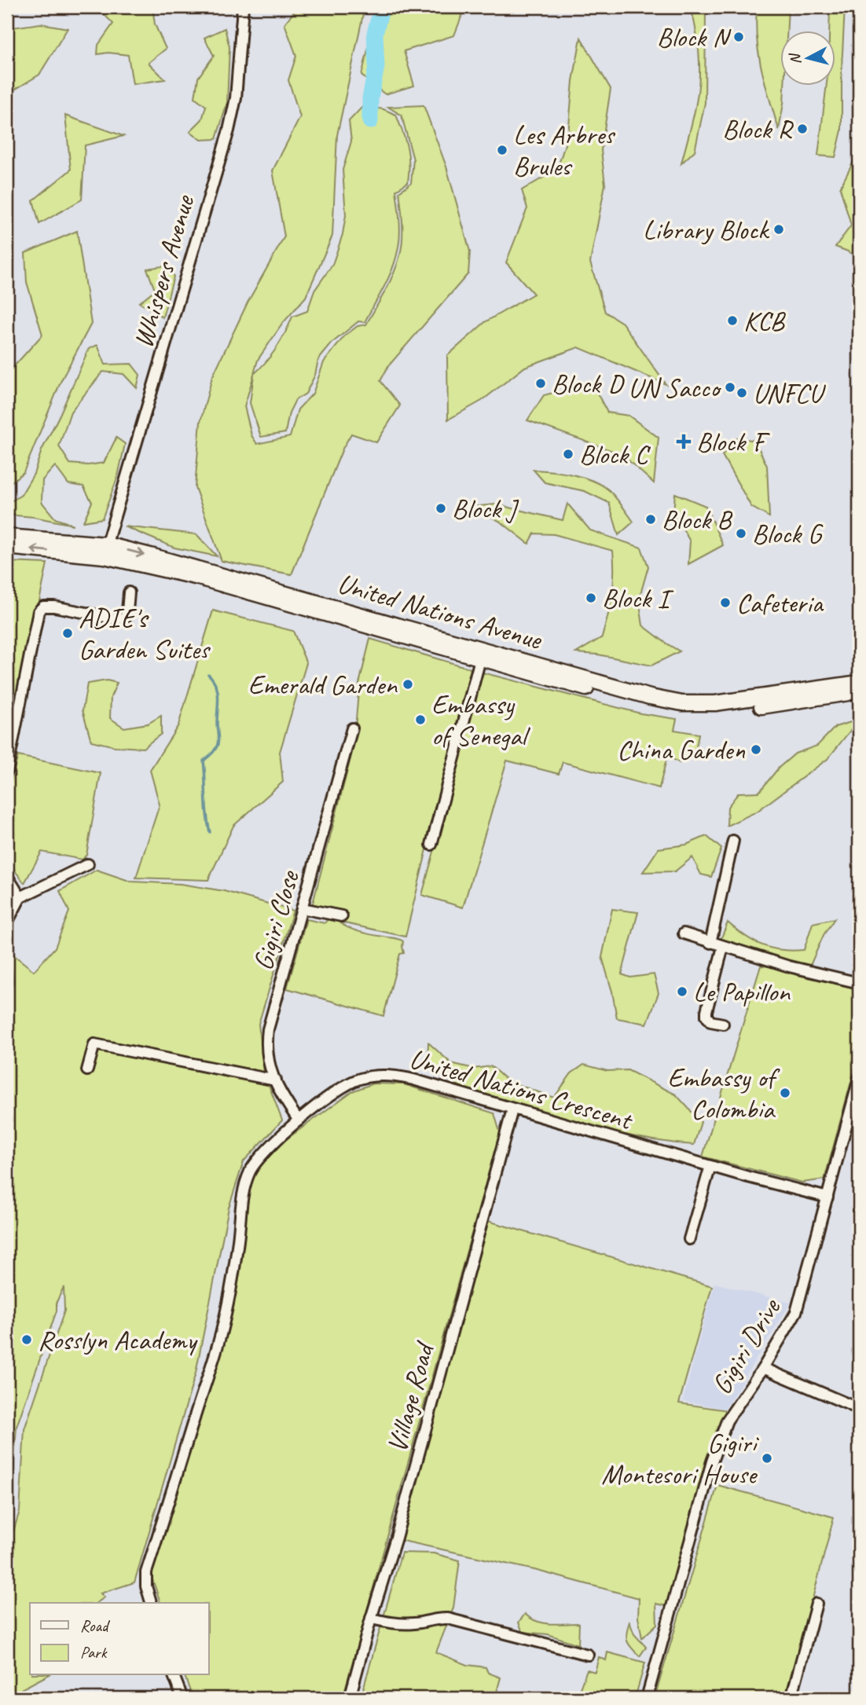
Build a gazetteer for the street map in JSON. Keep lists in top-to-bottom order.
{
  "streets": {
    "street": [
      "Whispers Avenue",
      "United Nations Avenue",
      "Gigiri Close",
      "United Nations Crescent",
      "Gigiri Drive",
      "Village Road"
    ]
  },
  "crossings": [
    ["Whispers Avenue", "United Nations Avenue"],
    ["Gigiri Close", "United Nations Crescent"],
    ["United Nations Crescent", "Gigiri Drive"],
    ["United Nations Crescent", "Village Road"]
  ],
  "places": {
    "other": [
      "Block N",
      "Block R",
      "Les Arbres Brules",
      "Library Block",
      "KCB",
      "Block D",
      "UN Sacco",
      "UNFCU",
      "Block C",
      "Block J",
      "Block B",
      "Block G",
      "Block I",
      "Cafeteria",
      "ADIE's Garden Suites",
      "Emerald Garden",
      "Embassy of Senegal",
      "China Garden",
      "Le Papillon",
      "Embassy of Colombia",
      "Rosslyn Academy",
      "Gigiri Montesori House"
    ],
    "health": ["Block F"]
  },
  "legend": ["Road", "Park"],
  "north": "left"
}
